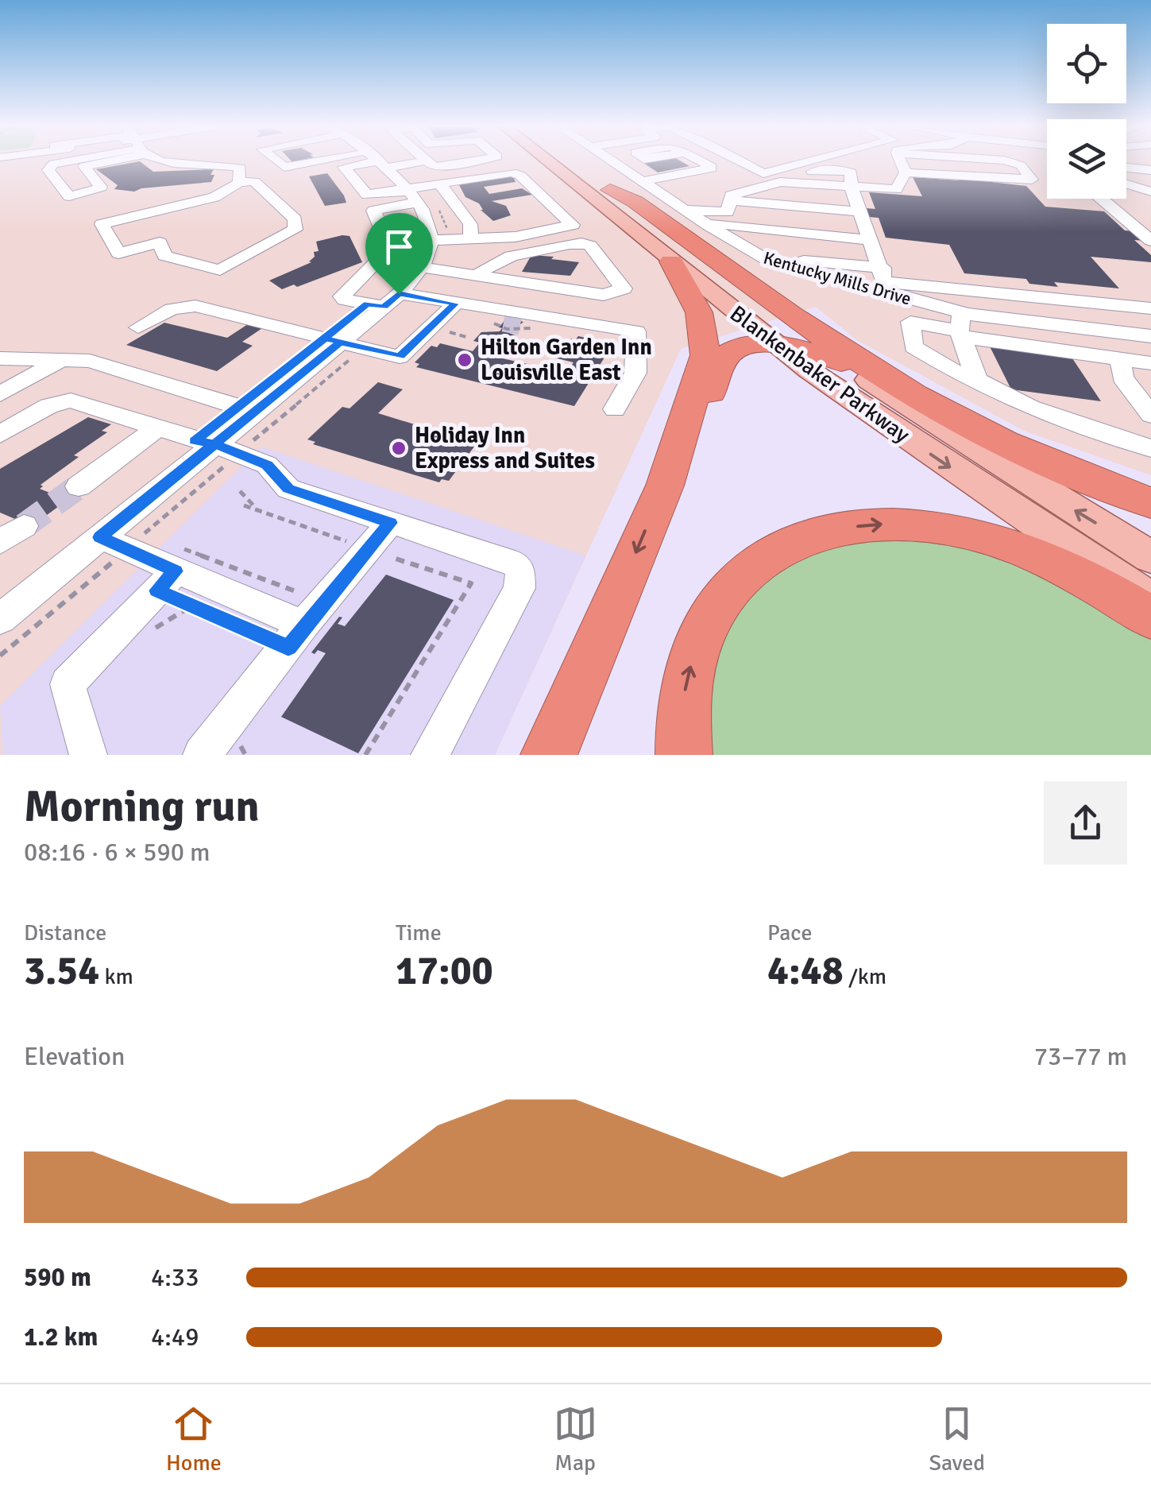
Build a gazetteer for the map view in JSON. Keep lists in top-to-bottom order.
{
  "streets": {
    "main road": ["Blankenbaker Parkway"],
    "street": ["Kentucky Mills Drive"]
  },
  "crossings": [
    ["Kentucky Mills Drive", "Blankenbaker Parkway"]
  ],
  "places": ["Hilton Garden Inn Louisville East", "Holiday Inn Express and Suites"],
  "page": {
    "heading": ["Morning run", "08:16 · 6 × 590 m"],
    "stats": [
      ["Distance", "3.54 km"],
      ["Time", "17:00"],
      ["Pace", "4:48 /km"]
    ],
    "chart": ["Elevation", "73–77 m"],
    "list": [
      {
        "name": "590 m",
        "note": "4:33"
      },
      {
        "name": "1.2 km",
        "note": "4:49"
      }
    ],
    "tabs": ["Home", "Map", "Saved"]
  }
}
